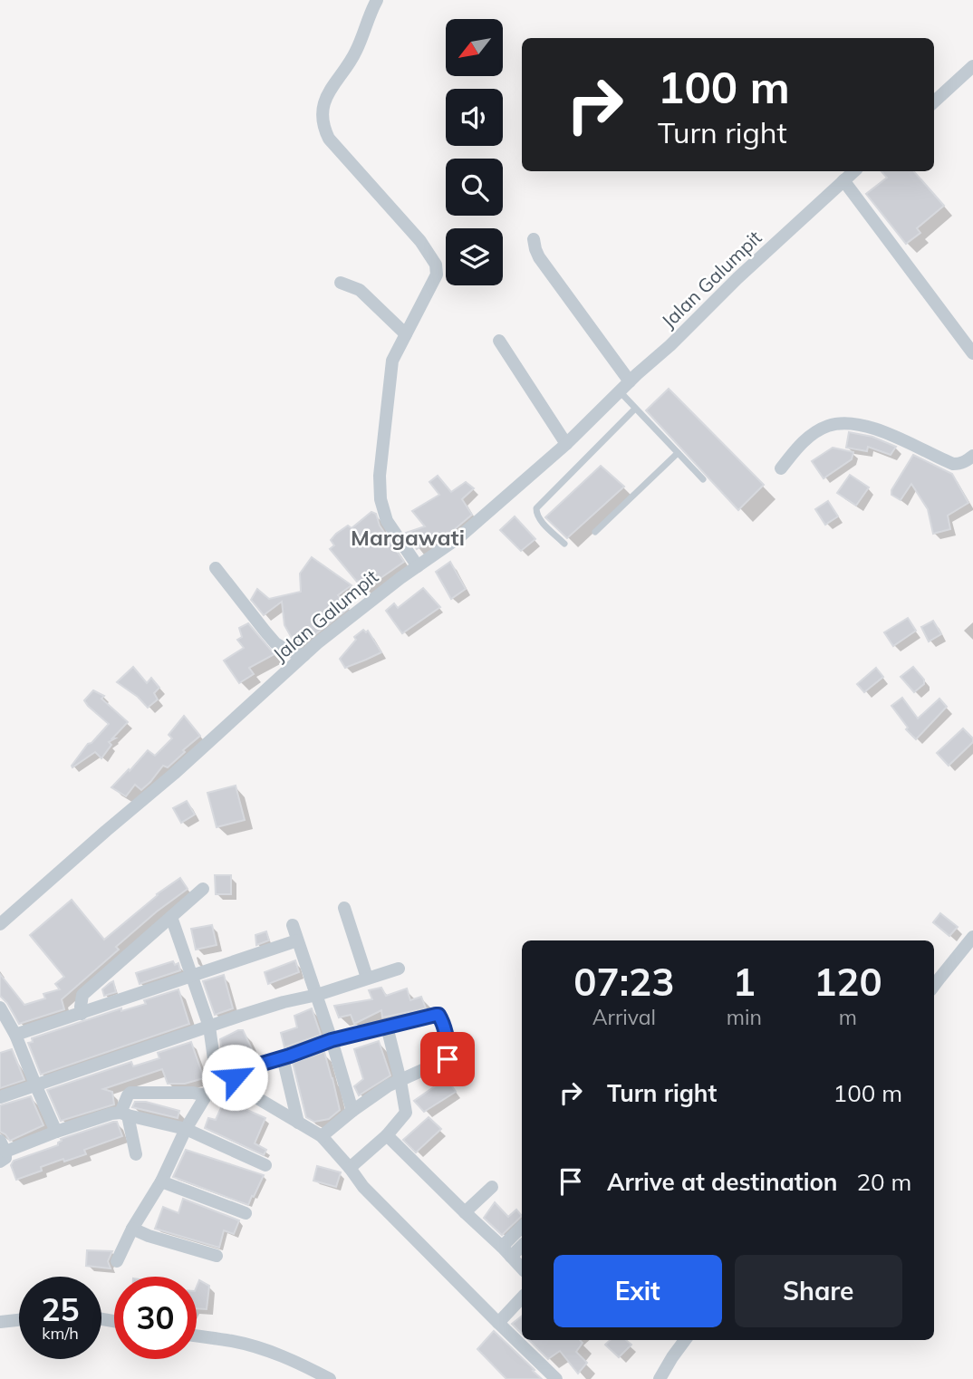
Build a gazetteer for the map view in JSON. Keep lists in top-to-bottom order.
{
  "streets": {
    "street": ["Jalan Galumpit"]
  },
  "districts": ["Margawati"],
  "north": "bottom left",
  "page": {
    "turn": ["100 m", "Turn right"],
    "eta": [
      "07:23",
      "Arrival",
      "1",
      "min",
      "120",
      "m"
    ],
    "list": [
      {
        "name": "Turn right",
        "value": "100 m"
      },
      {
        "name": "Arrive at destination",
        "value": "20 m"
      }
    ],
    "buttons": ["Exit", "Share"],
    "speed": "25 km/h",
    "limit": "30"
  }
}
